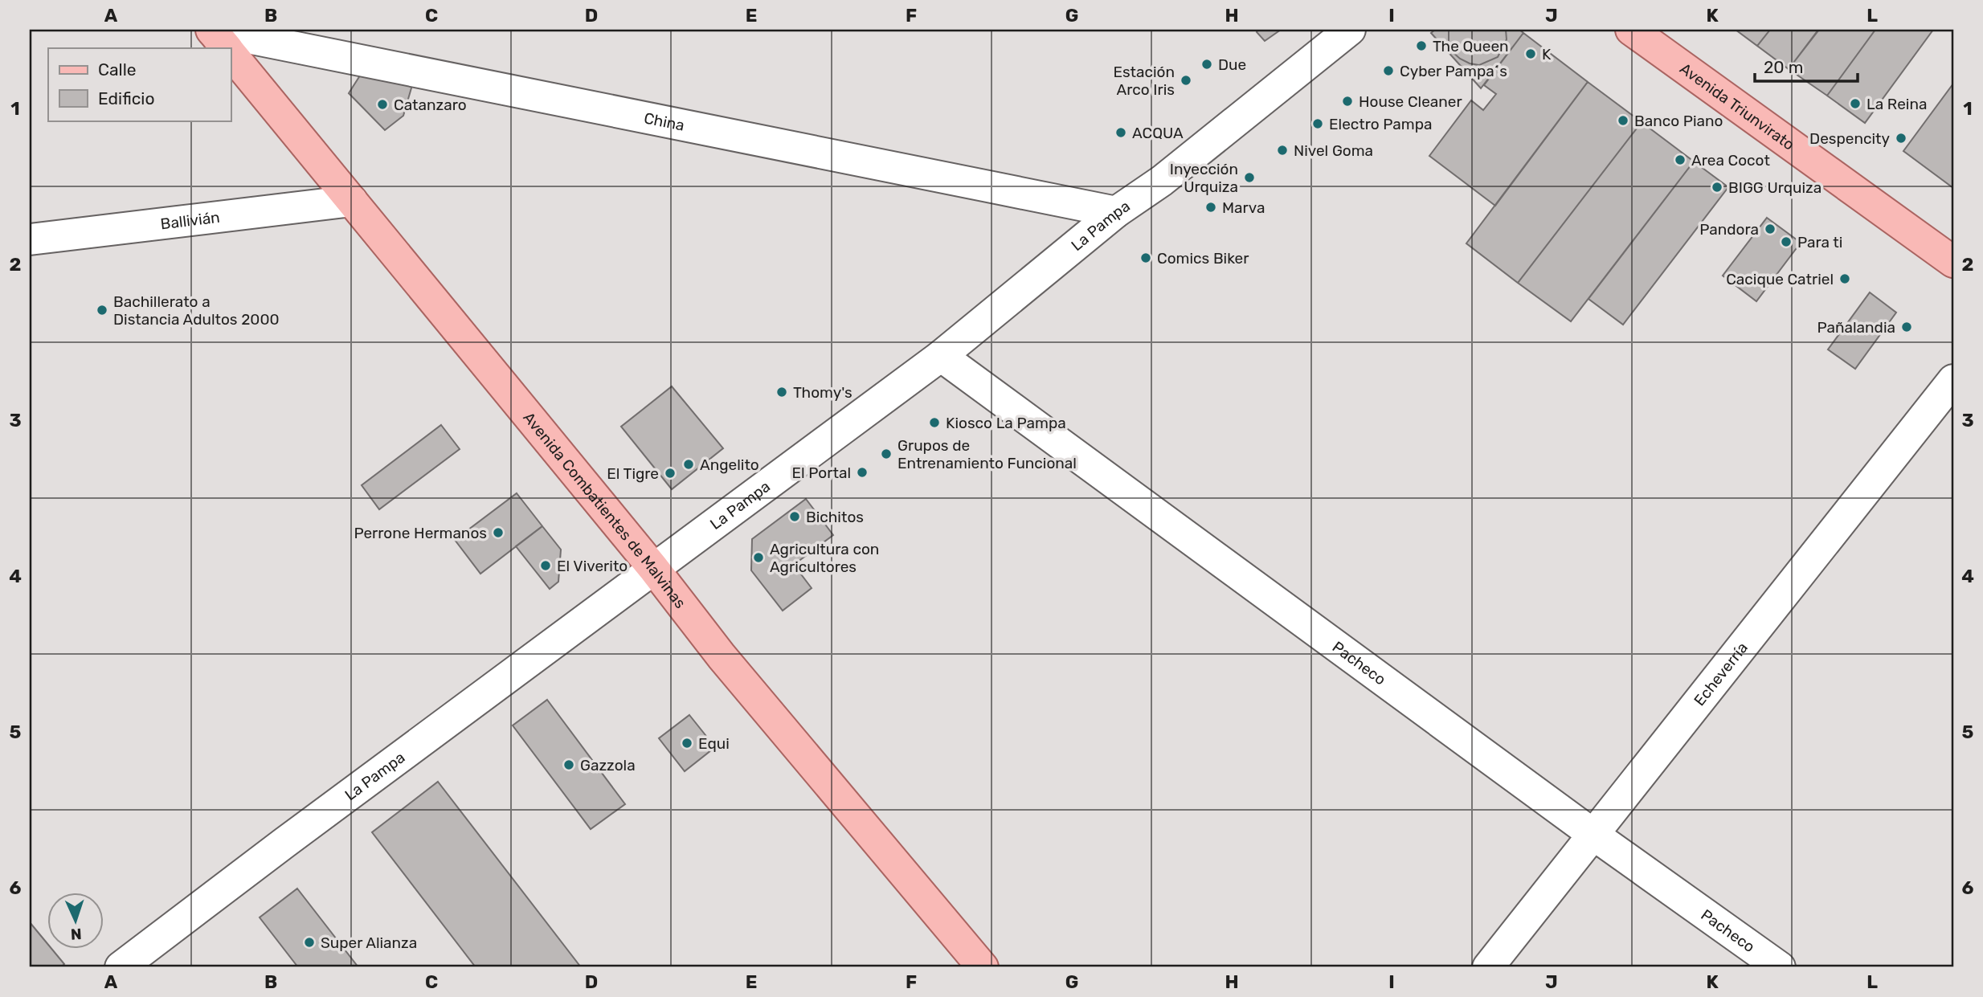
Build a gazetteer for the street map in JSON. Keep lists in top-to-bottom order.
{
  "streets": {
    "main road": ["Avenida Triunvirato", "Avenida Combatientes de Malvinas"],
    "street": [
      "China",
      "Ballivián",
      "La Pampa",
      "Pacheco",
      "Echeverría"
    ]
  },
  "crossings": [
    ["China", "La Pampa"],
    ["Ballivián", "Avenida Combatientes de Malvinas"],
    ["La Pampa", "Avenida Combatientes de Malvinas"],
    ["La Pampa", "Pacheco"],
    ["Pacheco", "Echeverría"]
  ],
  "places": [
    "The Queen",
    "K",
    "Due",
    "Cyber Pampa´s",
    "Estación Arco Iris",
    "House Cleaner",
    "La Reina",
    "Catanzaro",
    "Banco Piano",
    "Electro Pampa",
    "ACQUA",
    "Despencity",
    "Nivel Goma",
    "Area Cocot",
    "Inyección Urquiza",
    "BIGG Urquiza",
    "Marva",
    "Pandora",
    "Para ti",
    "Comics Biker",
    "Cacique Catriel",
    "Bachillerato a Distancia Adultos 2000",
    "Pañalandia",
    "Thomy's",
    "Kiosco La Pampa",
    "Grupos de Entrenamiento Funcional",
    "Angelito",
    "El Portal",
    "El Tigre",
    "Bichitos",
    "Perrone Hermanos",
    "Agricultura con Agricultores",
    "El Viverito",
    "Equi",
    "Gazzola",
    "Super Alianza"
  ],
  "legend": ["Calle", "Edificio"],
  "scale_bar": "20 m",
  "north": "bottom",
  "grid": {
    "columns": [
      "A",
      "B",
      "C",
      "D",
      "E",
      "F",
      "G",
      "H",
      "I",
      "J",
      "K",
      "L"
    ],
    "rows": [
      "1",
      "2",
      "3",
      "4",
      "5",
      "6"
    ]
  }
}
